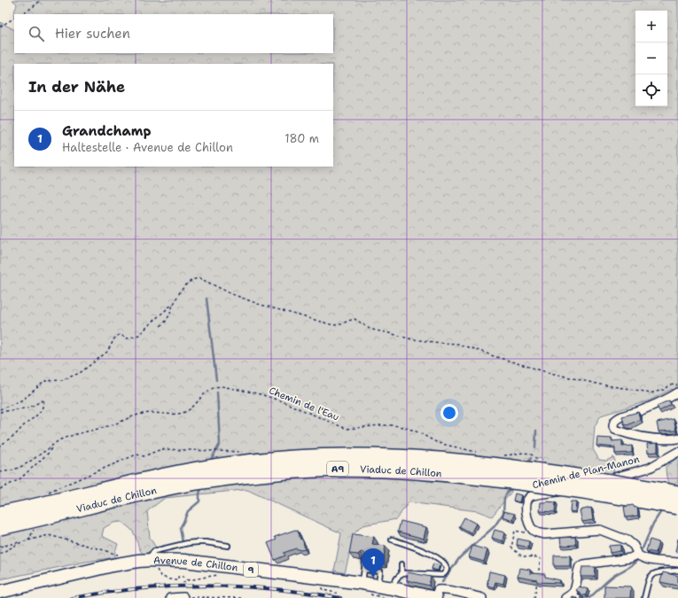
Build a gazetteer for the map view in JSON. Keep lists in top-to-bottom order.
{
  "streets": {
    "highway": ["A9", "Viaduc de Chillon"],
    "main road": ["Avenue de Chillon", "9"],
    "street": ["Chemin de Plan-Manon"],
    "path": ["Chemin de l'Eau"]
  },
  "page": {
    "map_buttons": ["+", "−"],
    "search": "Hier suchen",
    "heading": "In der Nähe",
    "list": [
      {
        "mark": "1",
        "name": "Grandchamp",
        "note": "Haltestelle · Avenue de Chillon",
        "value": "180 m"
      }
    ],
    "pins": "1"
  }
}
